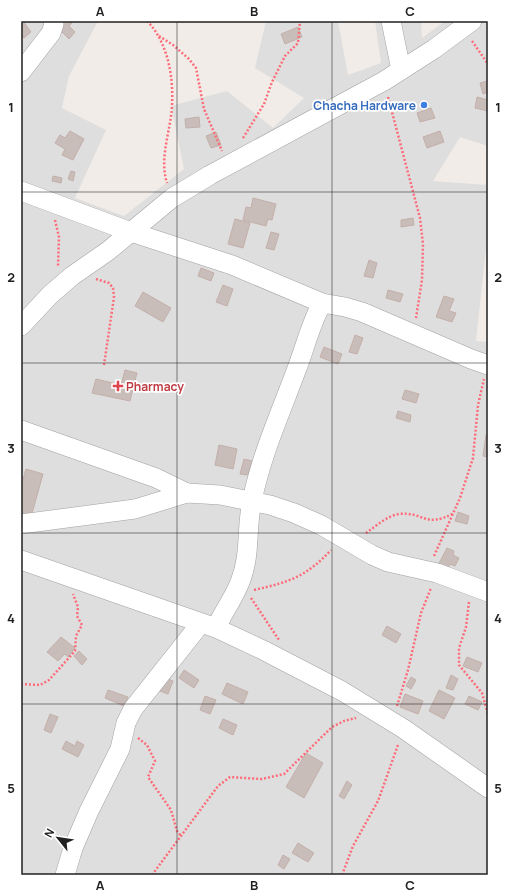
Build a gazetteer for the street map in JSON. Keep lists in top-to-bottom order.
{
  "places": {
    "other": ["Chacha Hardware"],
    "health": ["Pharmacy"]
  },
  "north": "top left",
  "grid": {
    "columns": ["A", "B", "C"],
    "rows": [
      "1",
      "2",
      "3",
      "4",
      "5"
    ]
  }
}
